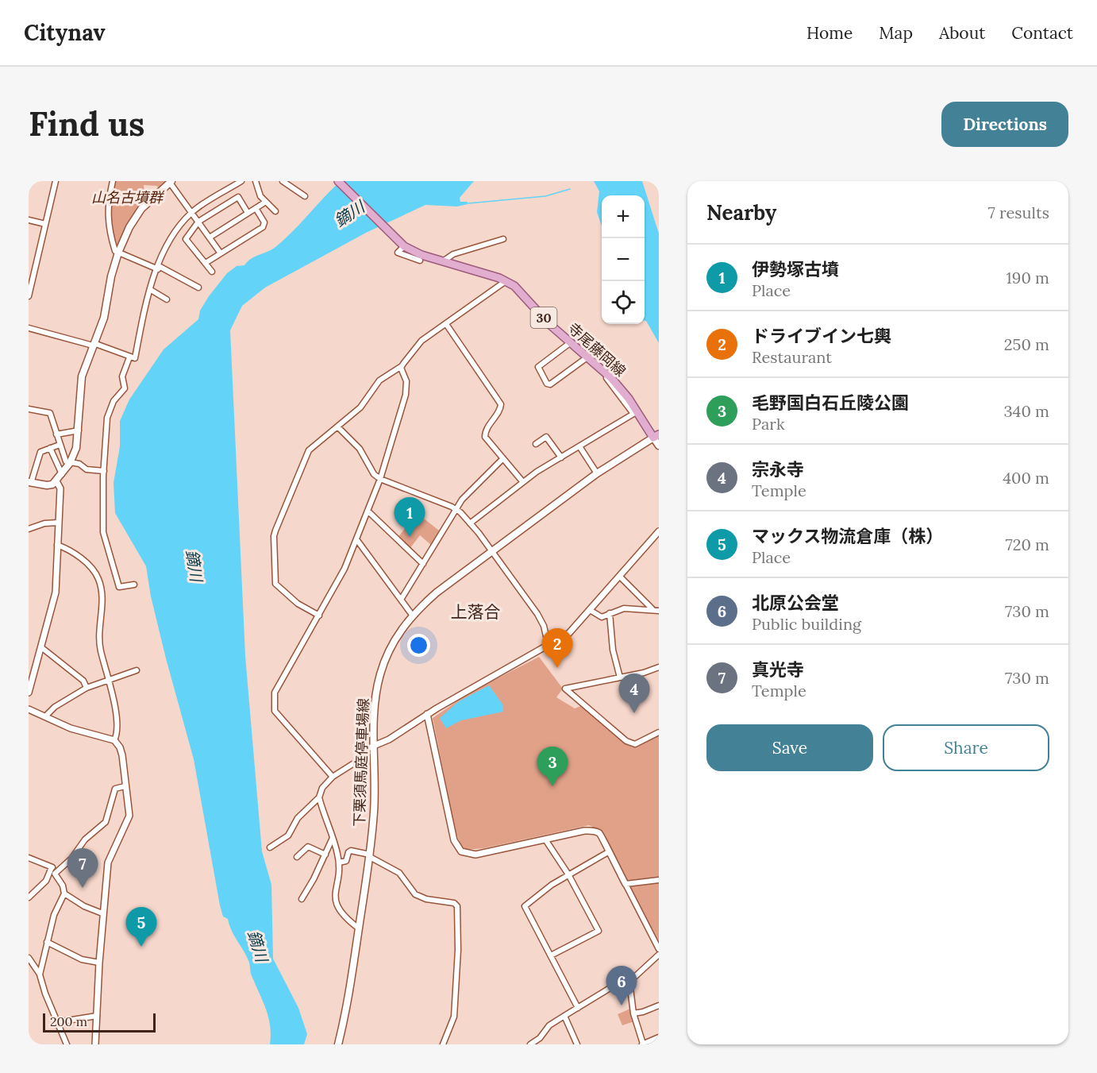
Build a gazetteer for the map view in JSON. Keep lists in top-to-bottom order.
{
  "streets": {
    "main road": ["30", "寺尾藤岡線", "下栗須馬庭停車場線"]
  },
  "crossings": [
    ["30", "寺尾藤岡線"],
    ["寺尾藤岡線", "下栗須馬庭停車場線"]
  ],
  "districts": ["上落合"],
  "water": ["鏑川"],
  "parks": ["山名古墳群"],
  "scale_bar": "200 m",
  "page": {
    "header": "Citynav",
    "nav": [
      "Home",
      "Map",
      "About",
      "Contact"
    ],
    "buttons": [
      "Directions",
      ["Save", "Share"]
    ],
    "title": "Find us",
    "heading": ["Nearby", "7 results"],
    "map_buttons": ["+", "−"],
    "list": [
      {
        "mark": "1",
        "name": "伊勢塚古墳",
        "note": "Place",
        "value": "190 m"
      },
      {
        "mark": "2",
        "name": "ドライブイン七輿",
        "note": "Restaurant",
        "value": "250 m"
      },
      {
        "mark": "3",
        "name": "毛野国白石丘陵公園",
        "note": "Park",
        "value": "340 m"
      },
      {
        "mark": "4",
        "name": "宗永寺",
        "note": "Temple",
        "value": "400 m"
      },
      {
        "mark": "5",
        "name": "マックス物流倉庫（株）",
        "note": "Place",
        "value": "720 m"
      },
      {
        "mark": "6",
        "name": "北原公会堂",
        "note": "Public building",
        "value": "730 m"
      },
      {
        "mark": "7",
        "name": "真光寺",
        "note": "Temple",
        "value": "730 m"
      }
    ],
    "pins": [
      "1",
      "2",
      "4",
      "3",
      "7",
      "5",
      "6"
    ],
    "scale": "200 m"
  }
}
